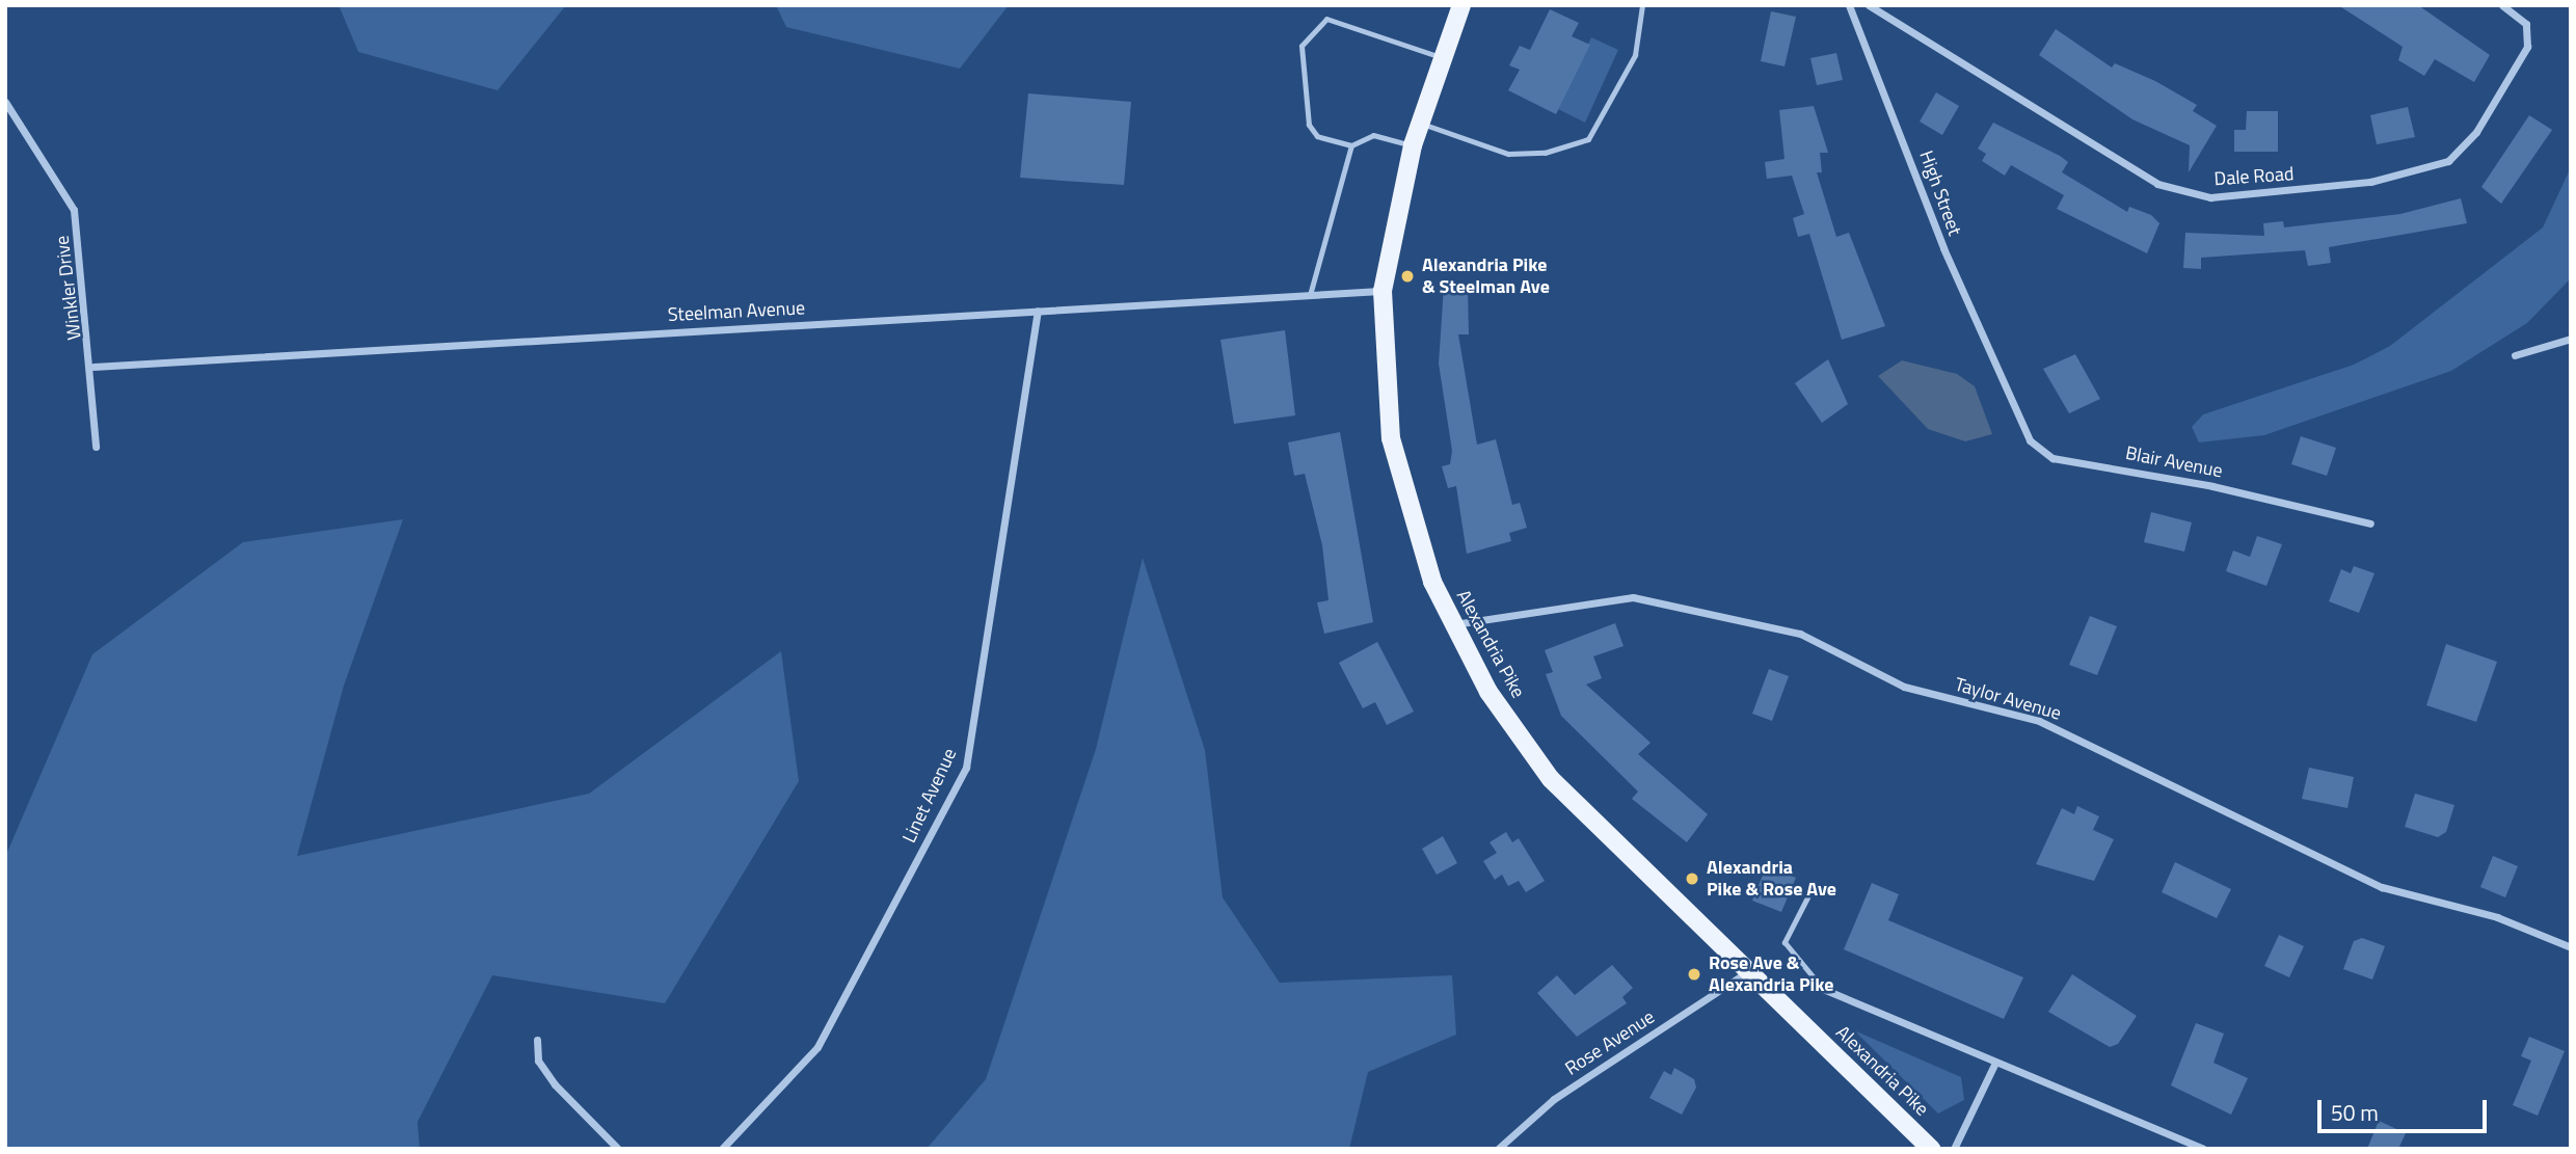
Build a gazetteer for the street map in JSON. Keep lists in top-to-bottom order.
{
  "streets": {
    "main road": ["Alexandria Pike"],
    "street": [
      "Dale Road",
      "High Street",
      "Winkler Drive",
      "Steelman Avenue",
      "Blair Avenue",
      "Taylor Avenue",
      "Linet Avenue",
      "Rose Avenue"
    ]
  },
  "crossings": [
    ["High Street", "Blair Avenue"],
    ["Winkler Drive", "Steelman Avenue"],
    ["Steelman Avenue", "Alexandria Pike"],
    ["Steelman Avenue", "Linet Avenue"],
    ["Alexandria Pike", "Taylor Avenue"],
    ["Alexandria Pike", "Rose Avenue"]
  ],
  "places": ["Alexandria Pike & Steelman Ave", "Alexandria Pike & Rose Ave", "Rose Ave & Alexandria Pike"],
  "scale_bar": "50 m"
}
